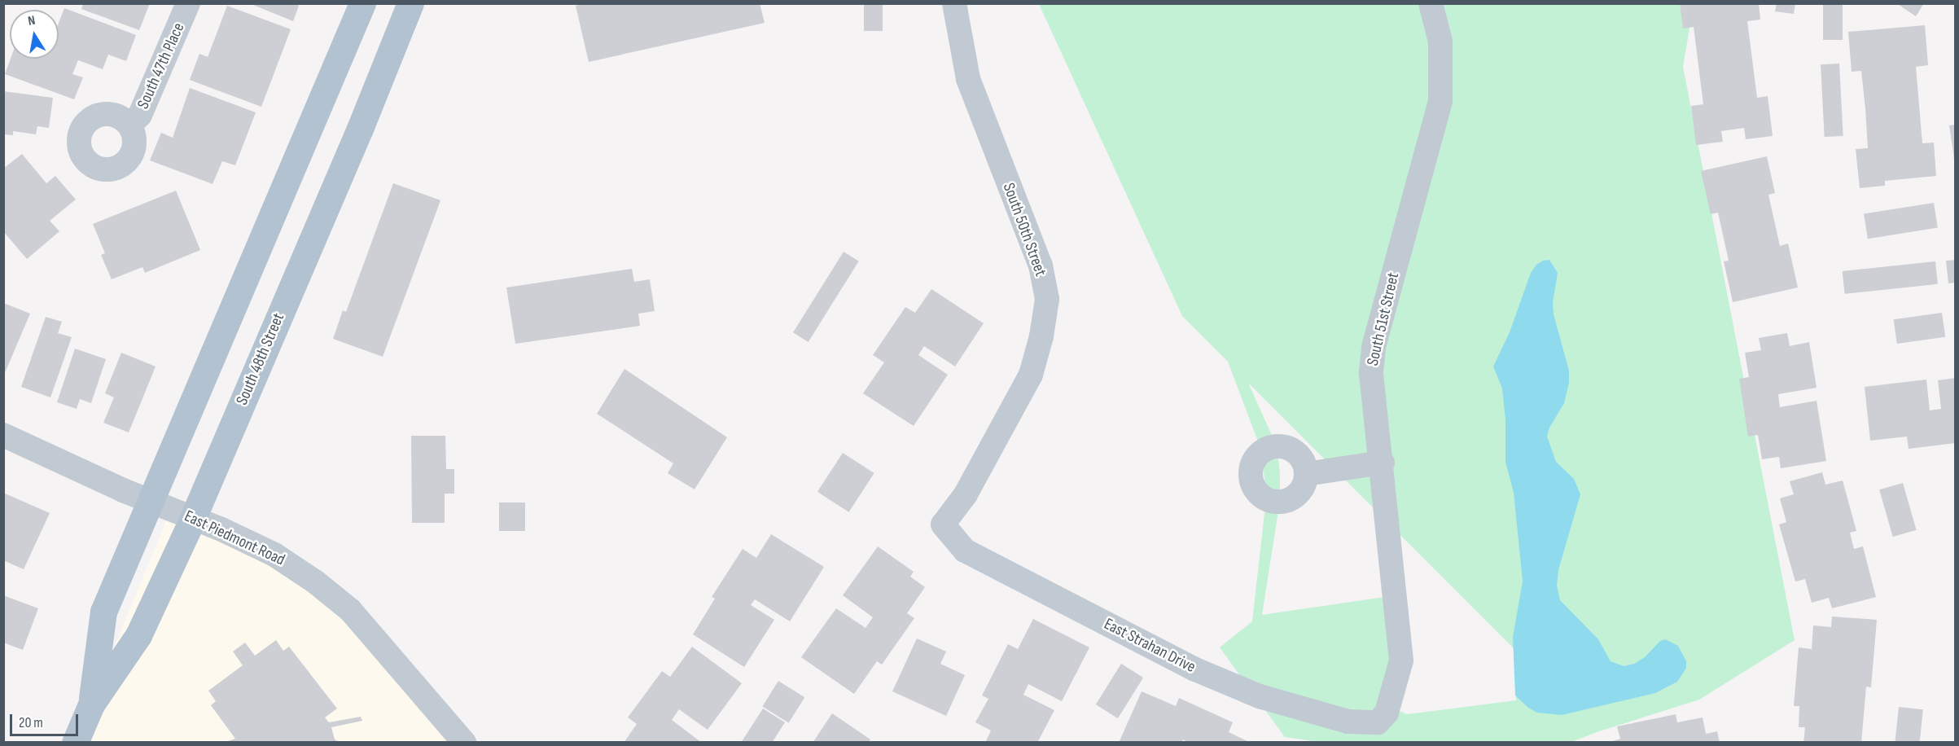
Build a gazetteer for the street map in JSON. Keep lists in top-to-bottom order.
{
  "streets": {
    "main road": ["South 48th Street"],
    "street": [
      "South 47th Place",
      "South 50th Street",
      "South 51st Street",
      "East Piedmont Road",
      "East Strahan Drive"
    ]
  },
  "crossings": [
    ["South 50th Street", "East Strahan Drive"],
    ["South 51st Street", "East Strahan Drive"],
    ["South 48th Street", "East Piedmont Road"]
  ],
  "scale_bar": "20 m",
  "north": "top"
}
